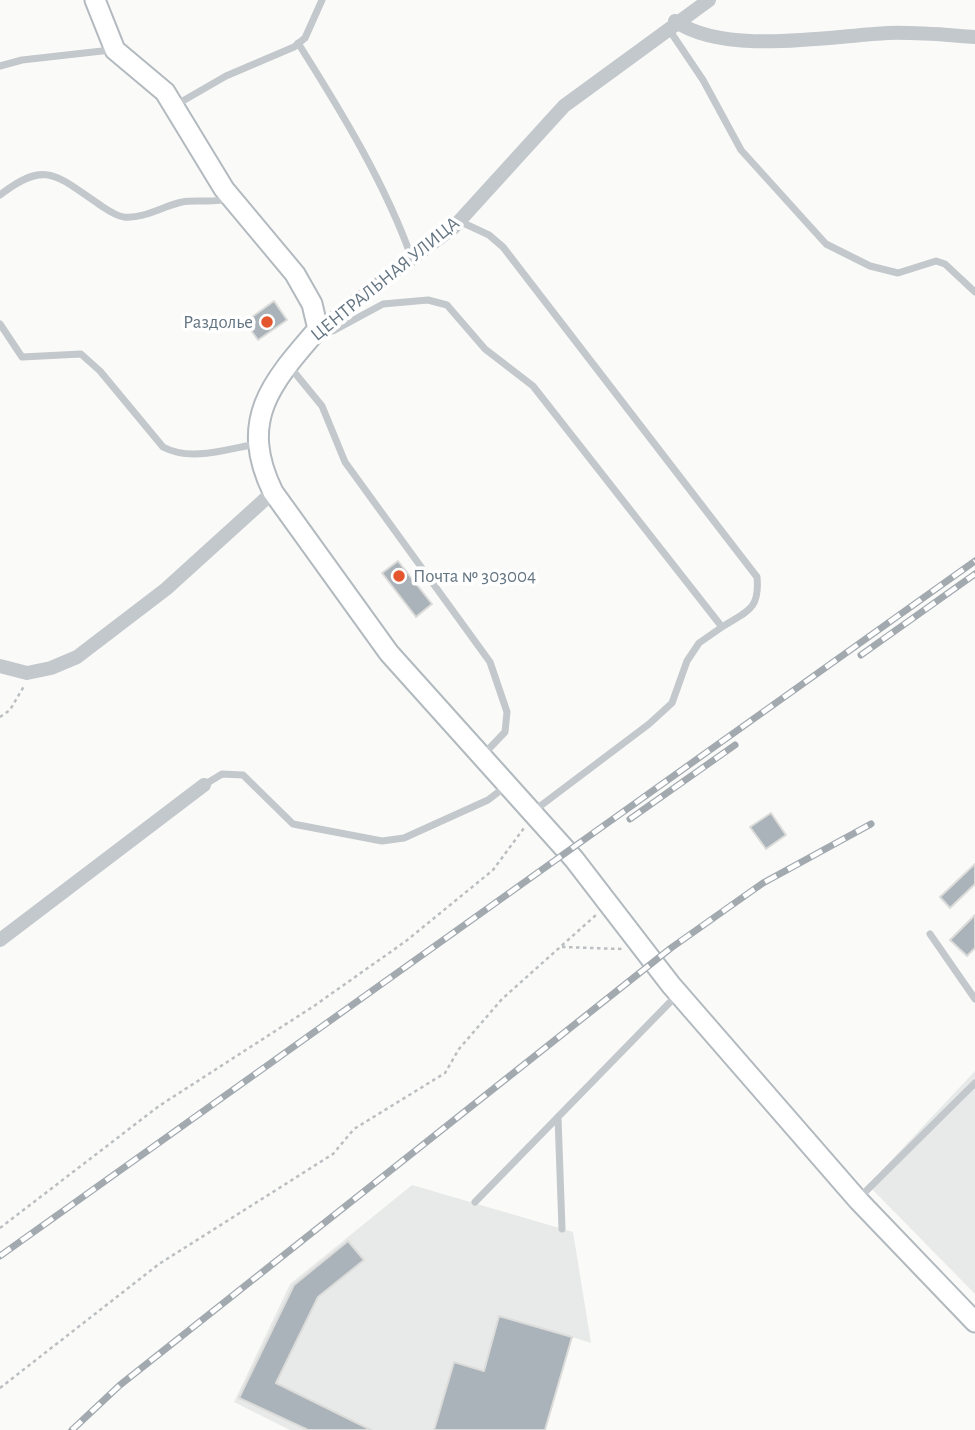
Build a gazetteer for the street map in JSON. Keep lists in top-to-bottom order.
{
  "streets": {
    "street": ["ЦЕНТРАЛЬНАЯ УЛИЦА"]
  },
  "places": ["Раздолье", "Почта № 303004"]
}
